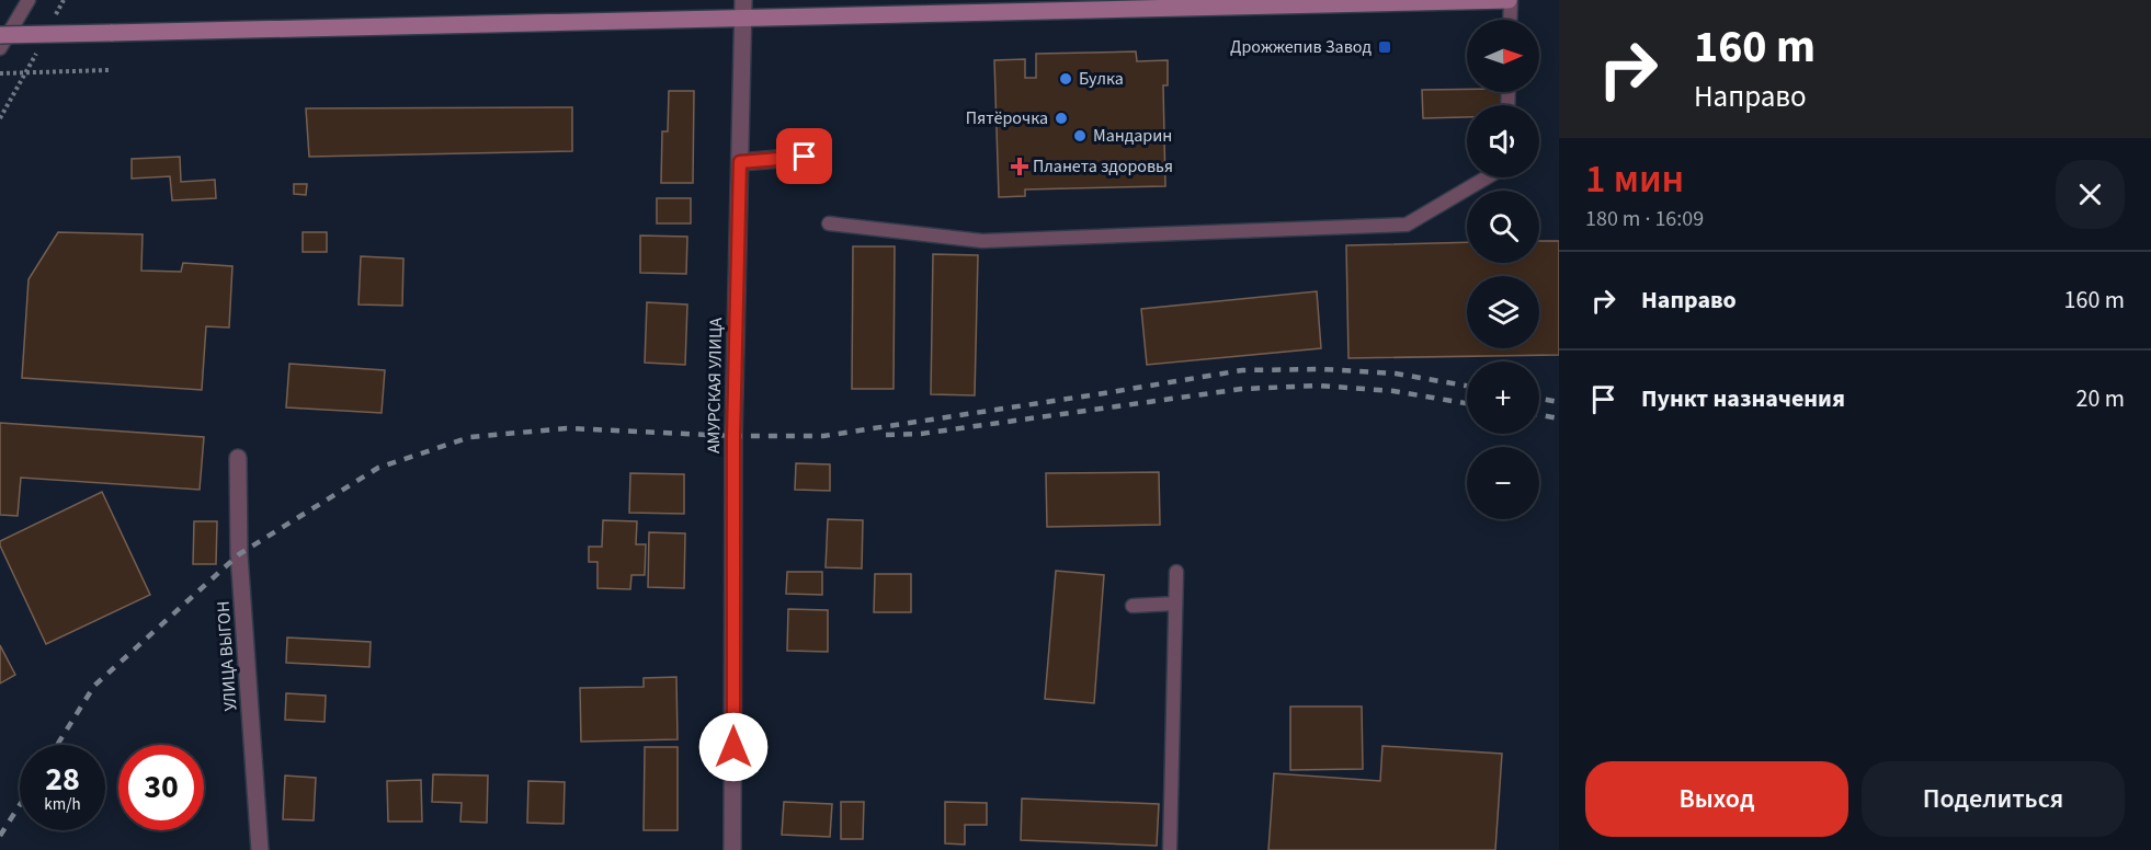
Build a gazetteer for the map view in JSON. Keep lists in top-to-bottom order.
{
  "streets": {
    "street": ["АМУРСКАЯ УЛИЦА", "УЛИЦА ВЫГОН"]
  },
  "places": {
    "transit": ["Дрожжепив Завод"],
    "other": ["Булка", "Пятёрочка", "Мандарин"],
    "health": ["Планета здоровья"]
  },
  "north": "right",
  "page": {
    "turn": ["160 m", "Направо"],
    "map_buttons": ["+", "−"],
    "heading": ["1 мин", "180 m · 16:09"],
    "list": [
      {
        "name": "Направо",
        "value": "160 m"
      },
      {
        "name": "Пункт назначения",
        "value": "20 m"
      }
    ],
    "speed": "28 km/h",
    "limit": "30",
    "buttons": ["Выход", "Поделиться"]
  }
}
